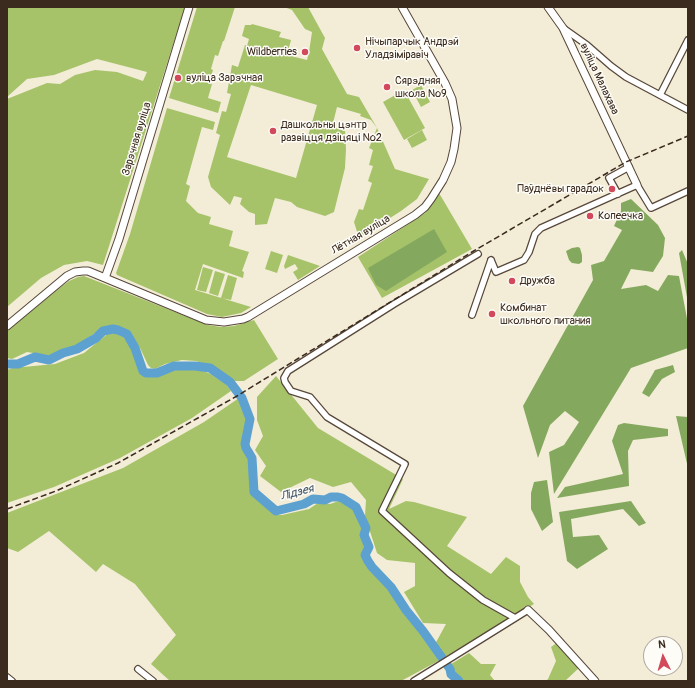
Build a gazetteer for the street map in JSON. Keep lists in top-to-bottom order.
{
  "streets": {
    "street": ["вуліца Малахава", "Зарэчная вуліца", "Лётная вуліца"]
  },
  "crossings": [
    ["Зарэчная вуліца", "Лётная вуліца"]
  ],
  "water": ["Лідзея"],
  "places": [
    "Нічыпарчык Андрэй Уладзіміравіч",
    "Wildberries",
    "вуліца Зарэчная",
    "Сярэдняя школа №9",
    "Дашкольны цэнтр развіцця дзіцяці №2",
    "Паўднёвы гарадок",
    "Копеечка",
    "Дружба",
    "Комбинат школьного питания"
  ],
  "north": "top"
}
